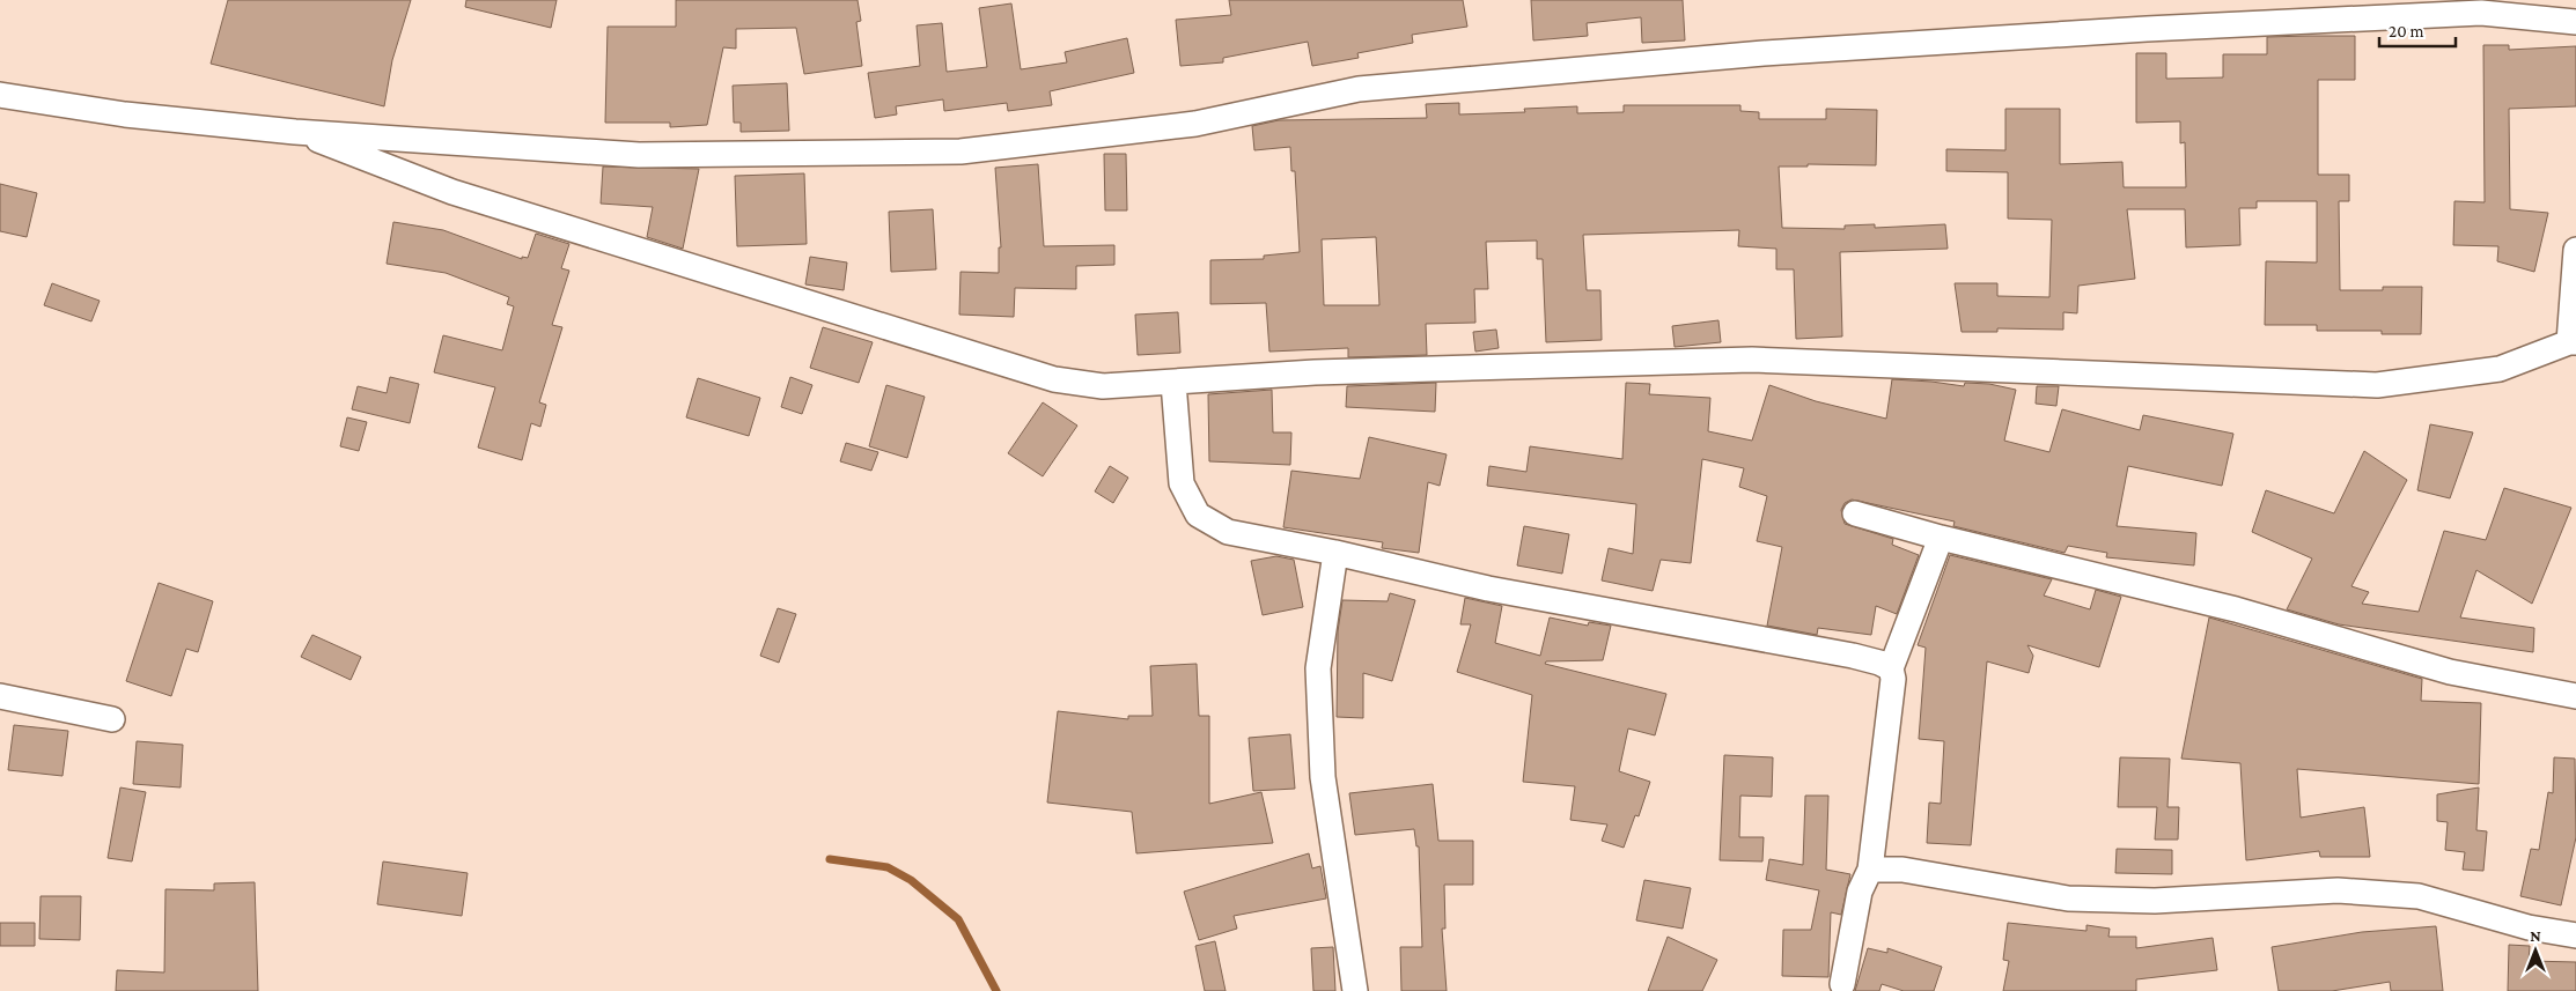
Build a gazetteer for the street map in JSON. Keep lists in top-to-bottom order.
{
  "scale_bar": "20 m",
  "north": "top"
}
